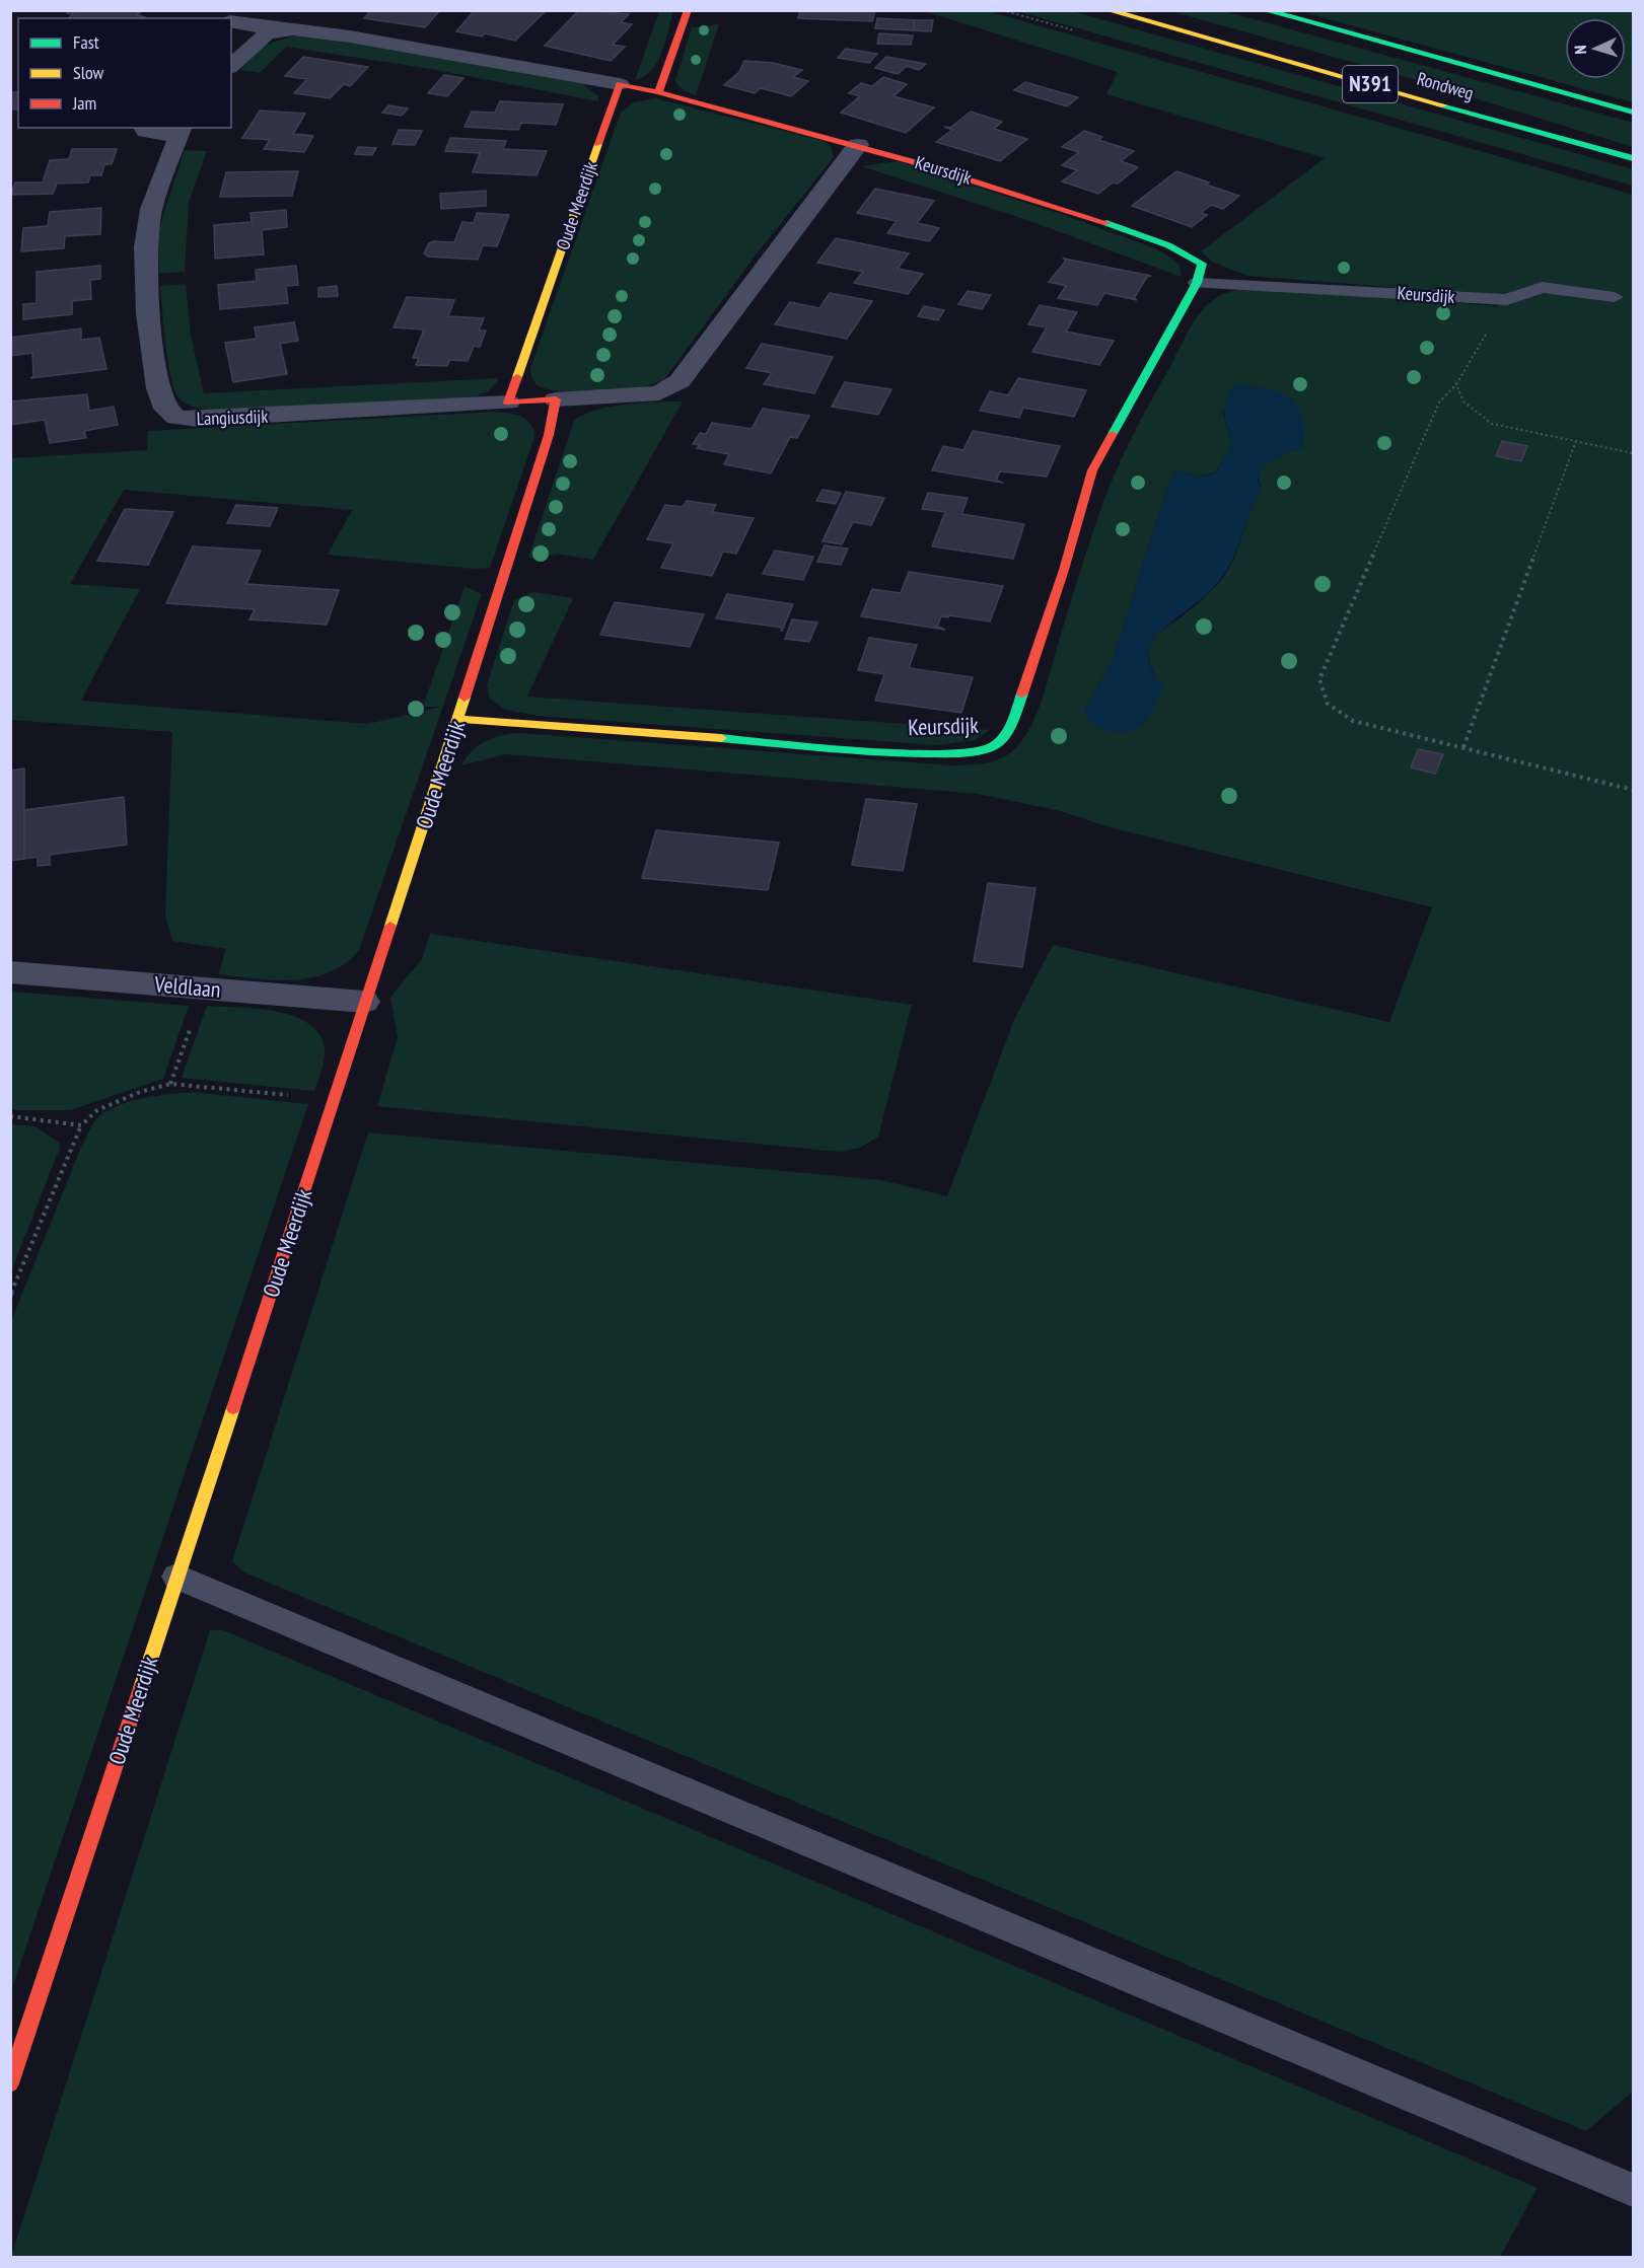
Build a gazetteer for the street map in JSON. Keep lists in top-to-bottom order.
{
  "streets": {
    "street": [
      "N391",
      "Rondweg",
      "Keursdijk",
      "Oude Meerdijk",
      "Langiusdijk",
      "Veldlaan"
    ]
  },
  "crossings": [
    ["Keursdijk", "Oude Meerdijk"],
    ["Oude Meerdijk", "Langiusdijk"],
    ["Oude Meerdijk", "Veldlaan"]
  ],
  "legend": ["Fast", "Slow", "Jam"],
  "north": "left"
}
